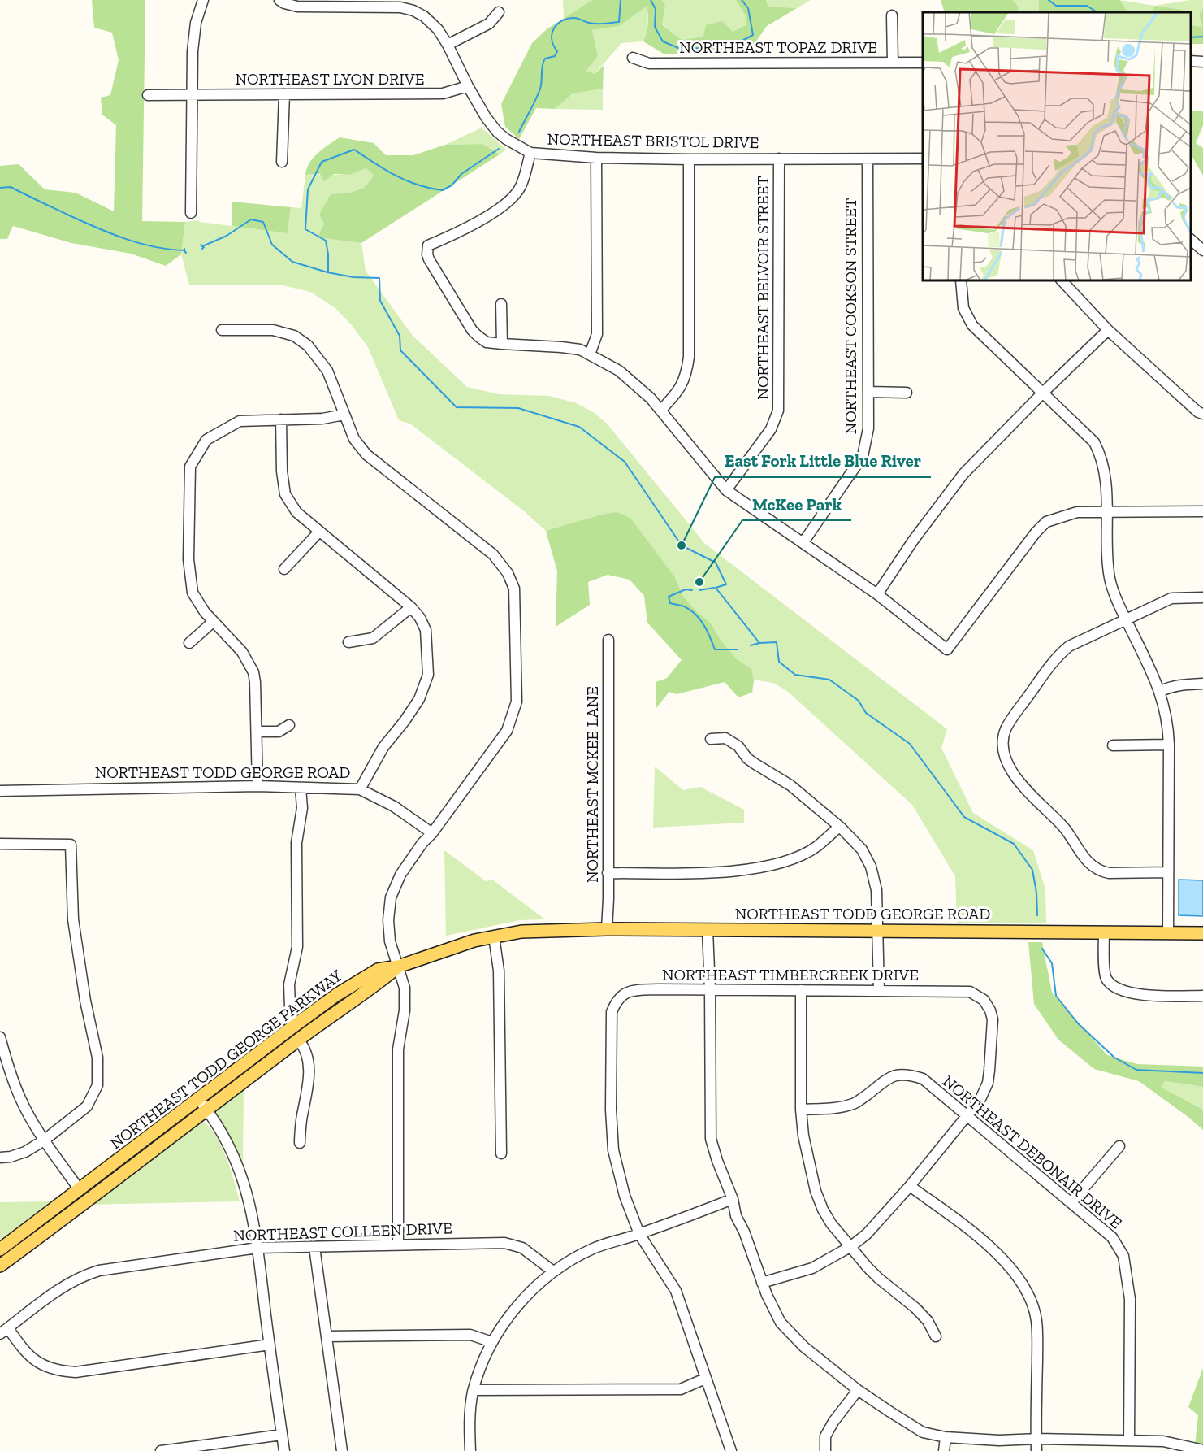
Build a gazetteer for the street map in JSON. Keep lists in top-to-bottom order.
{
  "streets": {
    "main road": ["NORTHEAST TODD GEORGE ROAD", "NORTHEAST TODD GEORGE PARKWAY"],
    "street": [
      "NORTHEAST TOPAZ DRIVE",
      "NORTHEAST LYON DRIVE",
      "NORTHEAST BRISTOL DRIVE",
      "NORTHEAST BELVOIR STREET",
      "NORTHEAST COOKSON STREET",
      "NORTHEAST MCKEE LANE",
      "NORTHEAST TIMBERCREEK DRIVE",
      "NORTHEAST DEBONAIR DRIVE",
      "NORTHEAST COLLEEN DRIVE"
    ]
  },
  "crossings": [
    ["NORTHEAST LYON DRIVE", "NORTHEAST BRISTOL DRIVE"],
    ["NORTHEAST BRISTOL DRIVE", "NORTHEAST BELVOIR STREET"],
    ["NORTHEAST BRISTOL DRIVE", "NORTHEAST COOKSON STREET"],
    ["NORTHEAST TODD GEORGE ROAD", "NORTHEAST MCKEE LANE"],
    ["NORTHEAST TODD GEORGE ROAD", "NORTHEAST TODD GEORGE PARKWAY"],
    ["NORTHEAST TIMBERCREEK DRIVE", "NORTHEAST DEBONAIR DRIVE"]
  ],
  "places": ["East Fork Little Blue River", "McKee Park"]
}
